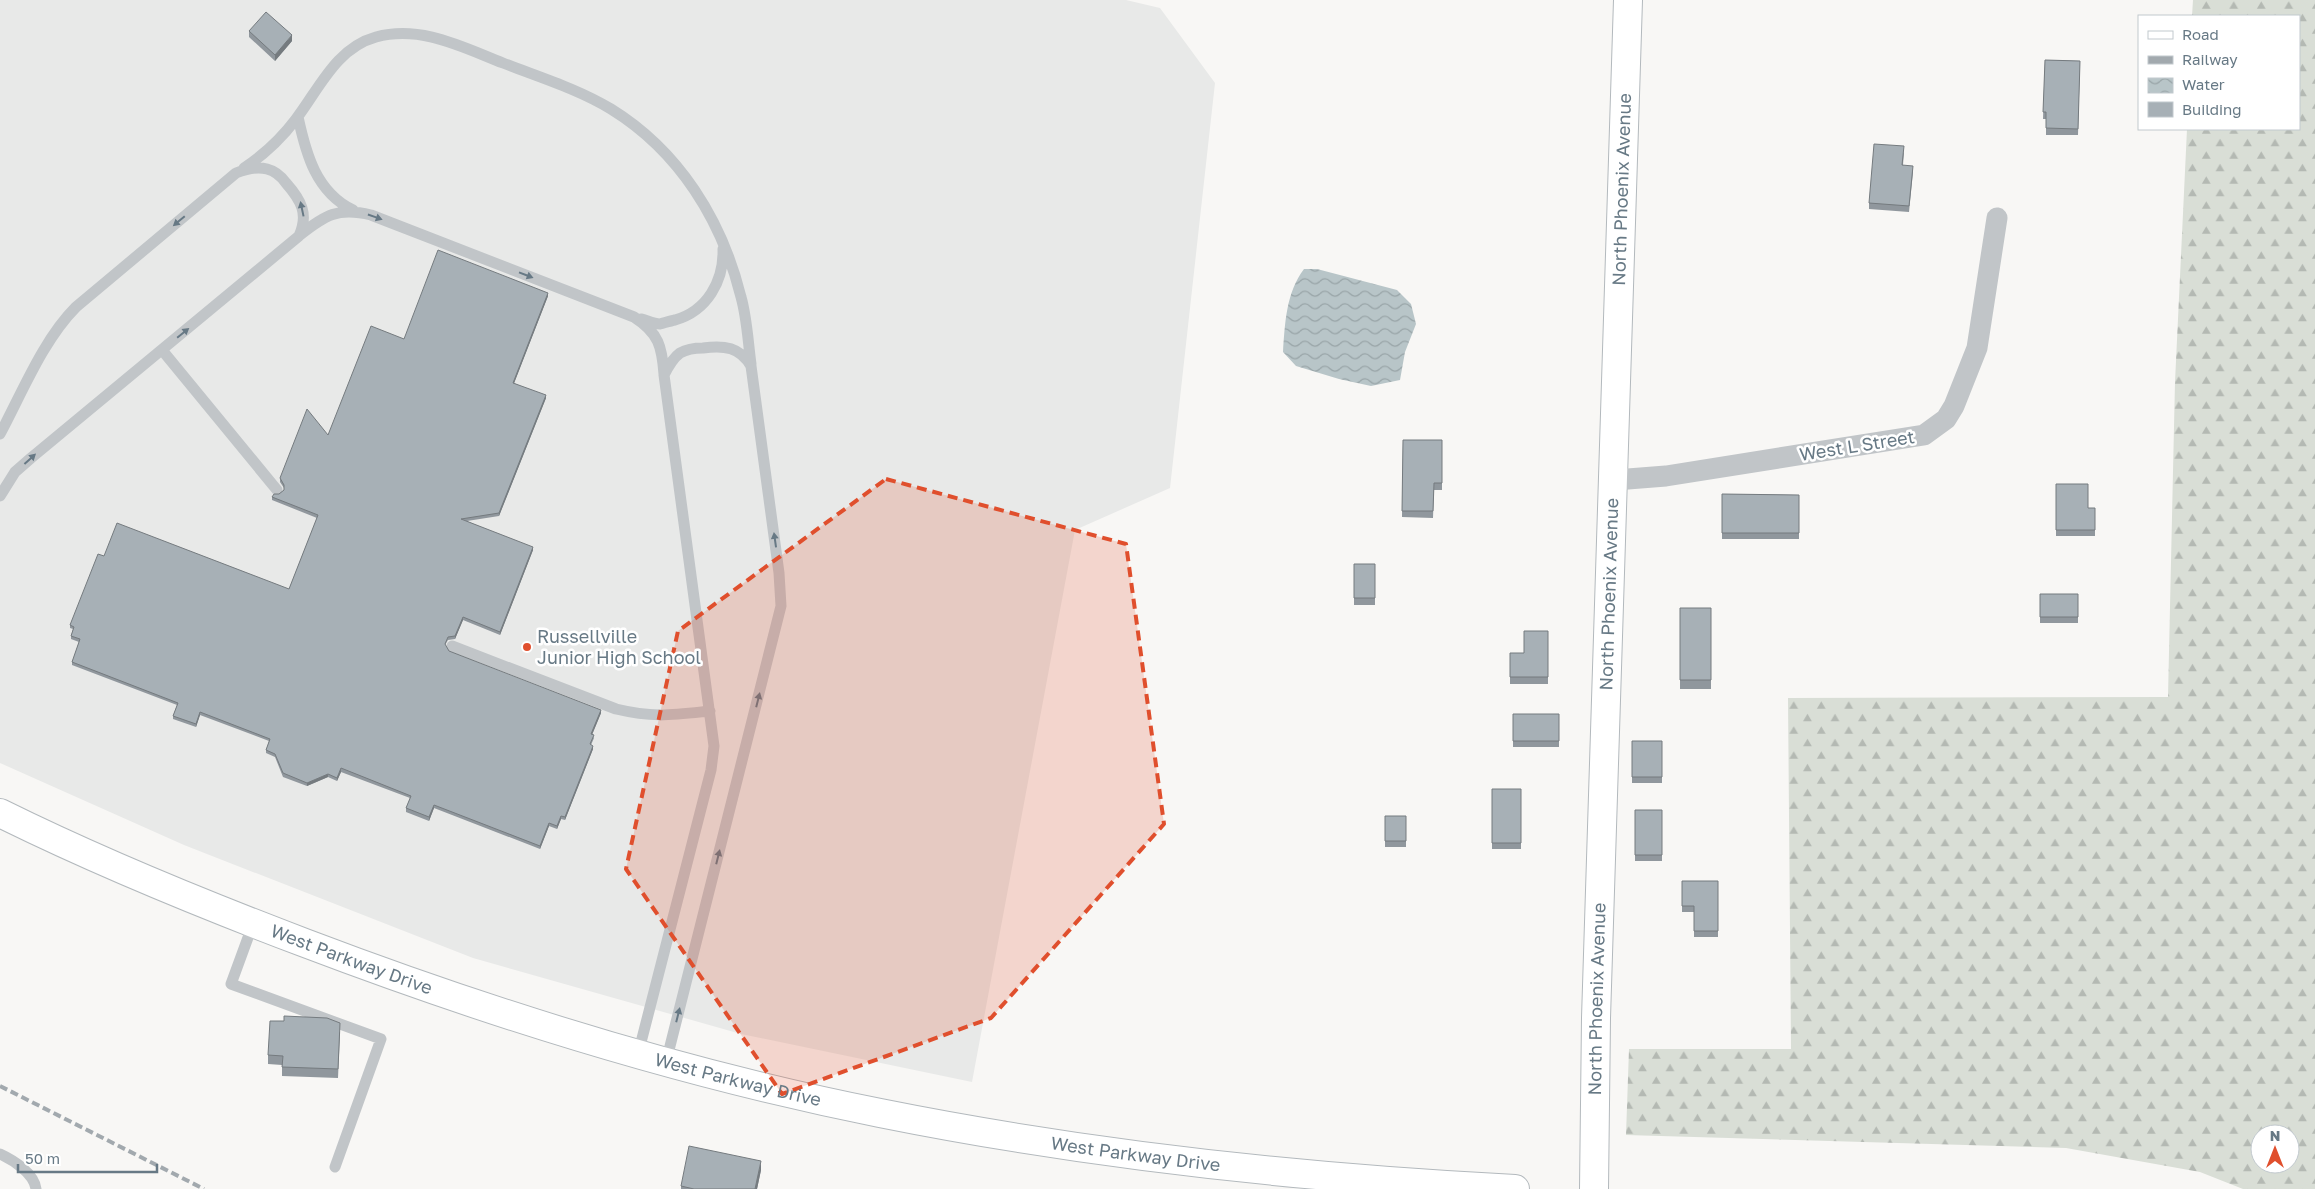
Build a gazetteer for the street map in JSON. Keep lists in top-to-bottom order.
{
  "streets": {
    "main road": ["North Phoenix Avenue", "West Parkway Drive"],
    "street": ["West L Street"]
  },
  "crossings": [
    ["North Phoenix Avenue", "West L Street"]
  ],
  "places": ["Russellville Junior High School"],
  "legend": [
    "Road",
    "Railway",
    "Water",
    "Building"
  ],
  "scale_bar": "50 m",
  "north": "top"
}
